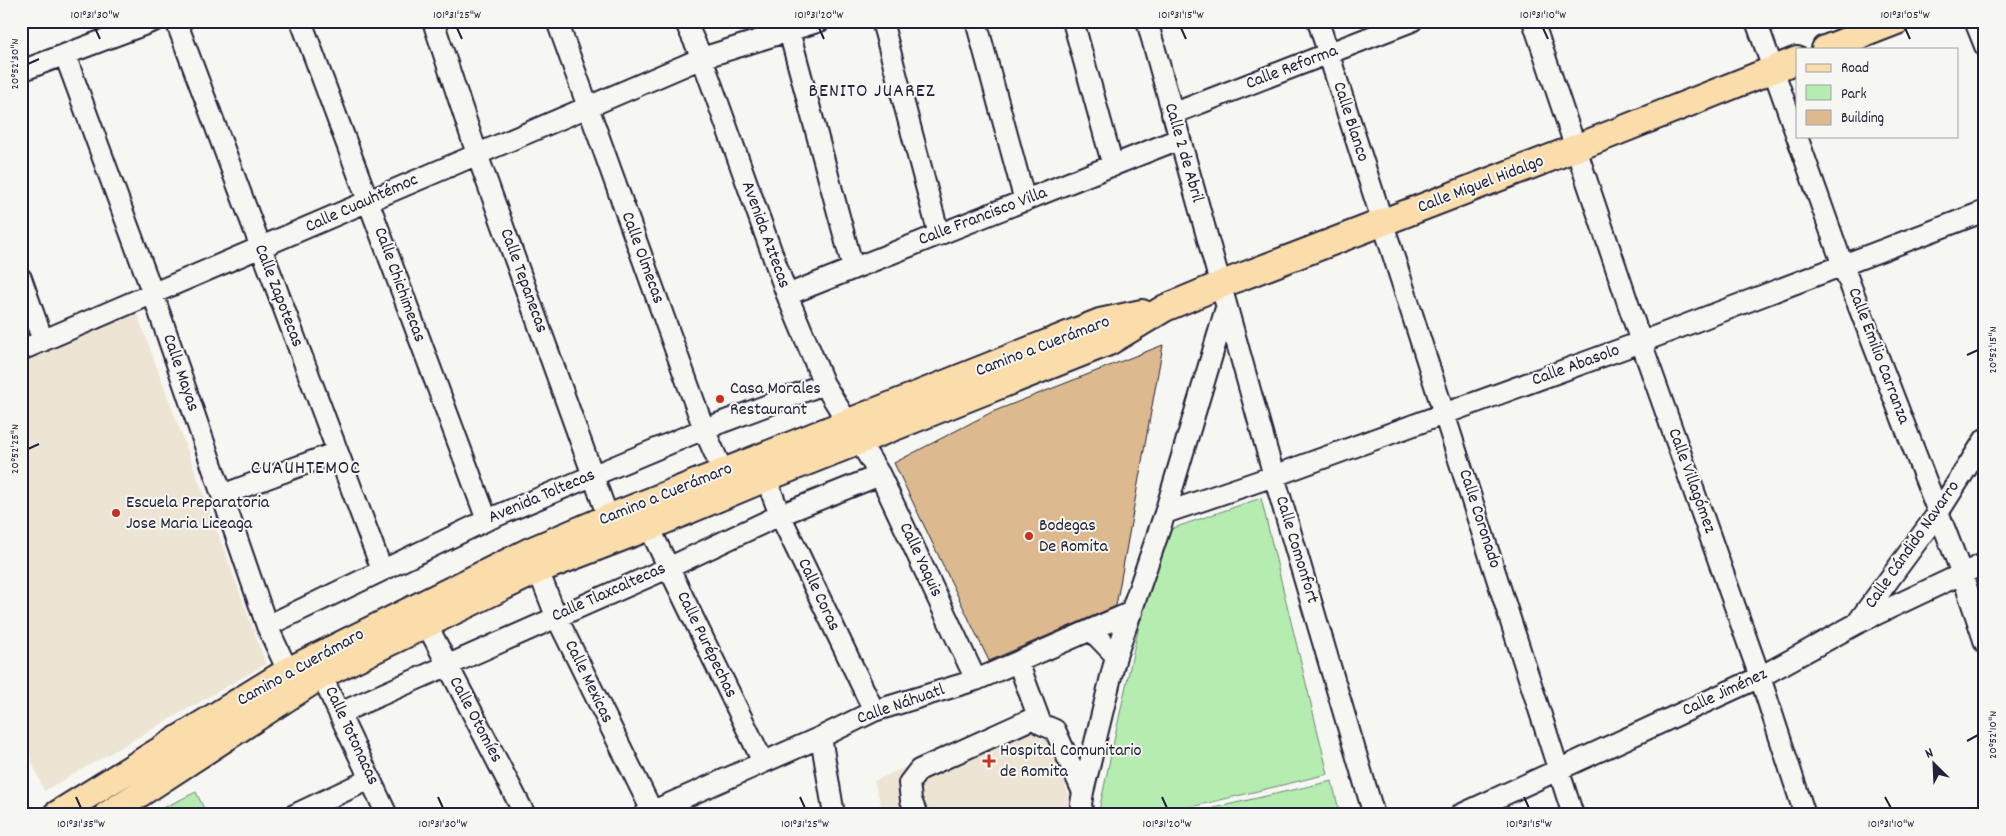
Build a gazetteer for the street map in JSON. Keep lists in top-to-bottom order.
{
  "streets": {
    "main road": ["Calle Miguel Hidalgo", "Camino a Cuerámaro"],
    "street": [
      "Calle Reforma",
      "Calle Blanco",
      "Calle 2 de Abril",
      "Calle Cuauhtémoc",
      "Calle Francisco Villa",
      "Avenida Aztecas",
      "Calle Olmecas",
      "Calle Tepanecas",
      "Calle Chichimecas",
      "Calle Zapotecas",
      "Calle Emilio Carranza",
      "Calle Abasolo",
      "Calle Mayas",
      "Calle Villagómez",
      "Avenida Toltecas",
      "Calle Coronado",
      "Calle Cándido Navarro",
      "Calle Comonfort",
      "Calle Yaquis",
      "Calle Tlaxcaltecas",
      "Calle Coras",
      "Calle Purépechas",
      "Calle Mexicas",
      "Calle Jiménez",
      "Calle Náhuatl",
      "Calle Otomíes",
      "Calle Totonacas"
    ]
  },
  "crossings": [
    ["Calle Reforma", "Calle Blanco"],
    ["Calle Reforma", "Calle 2 de Abril"],
    ["Calle Blanco", "Calle Miguel Hidalgo"],
    ["Calle Blanco", "Calle Coronado"],
    ["Calle 2 de Abril", "Calle Miguel Hidalgo"],
    ["Calle 2 de Abril", "Calle Francisco Villa"],
    ["Calle 2 de Abril", "Calle Comonfort"],
    ["Calle Miguel Hidalgo", "Camino a Cuerámaro"],
    ["Calle Miguel Hidalgo", "Calle Emilio Carranza"],
    ["Calle Miguel Hidalgo", "Calle Villagómez"],
    ["Calle Miguel Hidalgo", "Calle Coronado"],
    ["Calle Miguel Hidalgo", "Calle Comonfort"],
    ["Calle Cuauhtémoc", "Avenida Aztecas"],
    ["Calle Cuauhtémoc", "Calle Olmecas"],
    ["Calle Cuauhtémoc", "Calle Tepanecas"],
    ["Calle Cuauhtémoc", "Calle Chichimecas"],
    ["Calle Cuauhtémoc", "Calle Zapotecas"],
    ["Calle Cuauhtémoc", "Calle Mayas"],
    ["Calle Francisco Villa", "Avenida Aztecas"],
    ["Avenida Aztecas", "Camino a Cuerámaro"],
    ["Avenida Aztecas", "Avenida Toltecas"],
    ["Avenida Aztecas", "Calle Yaquis"],
    ["Calle Olmecas", "Camino a Cuerámaro"],
    ["Calle Olmecas", "Avenida Toltecas"],
    ["Calle Tepanecas", "Camino a Cuerámaro"],
    ["Calle Tepanecas", "Avenida Toltecas"],
    ["Calle Chichimecas", "Avenida Toltecas"],
    ["Calle Zapotecas", "Avenida Toltecas"],
    ["Camino a Cuerámaro", "Calle Mayas"],
    ["Camino a Cuerámaro", "Calle Yaquis"],
    ["Camino a Cuerámaro", "Calle Coras"],
    ["Camino a Cuerámaro", "Calle Purépechas"],
    ["Camino a Cuerámaro", "Calle Mexicas"],
    ["Camino a Cuerámaro", "Calle Otomíes"],
    ["Camino a Cuerámaro", "Calle Totonacas"],
    ["Calle Emilio Carranza", "Calle Abasolo"],
    ["Calle Emilio Carranza", "Calle Cándido Navarro"],
    ["Calle Emilio Carranza", "Calle Jiménez"],
    ["Calle Abasolo", "Calle Villagómez"],
    ["Calle Abasolo", "Calle Coronado"],
    ["Calle Abasolo", "Calle Comonfort"],
    ["Calle Mayas", "Avenida Toltecas"],
    ["Calle Villagómez", "Calle Jiménez"],
    ["Calle Coronado", "Calle Jiménez"],
    ["Calle Cándido Navarro", "Calle Jiménez"],
    ["Calle Yaquis", "Calle Tlaxcaltecas"],
    ["Calle Yaquis", "Calle Náhuatl"],
    ["Calle Tlaxcaltecas", "Calle Coras"],
    ["Calle Tlaxcaltecas", "Calle Purépechas"],
    ["Calle Tlaxcaltecas", "Calle Mexicas"],
    ["Calle Tlaxcaltecas", "Calle Otomíes"],
    ["Calle Tlaxcaltecas", "Calle Totonacas"],
    ["Calle Coras", "Calle Náhuatl"],
    ["Calle Purépechas", "Calle Náhuatl"],
    ["Calle Mexicas", "Calle Náhuatl"]
  ],
  "districts": ["BENITO JUAREZ", "CUAUHTEMOC"],
  "places": {
    "other": ["Casa Morales Restaurant", "Escuela Preparatoria Jose Maria Liceaga", "Bodegas De Romita"],
    "health": ["Hospital Comunitario de Romita"]
  },
  "legend": ["Road", "Park", "Building"],
  "north": "top left",
  "coordinates": [
    "101°31'30\"W",
    "101°31'25\"W",
    "101°31'20\"W",
    "101°31'15\"W",
    "101°31'10\"W",
    "101°31'05\"W",
    "20°52'30\"N",
    "20°52'15\"N",
    "20°52'25\"N",
    "20°52'10\"N",
    "101°31'35\"W"
  ]
}
